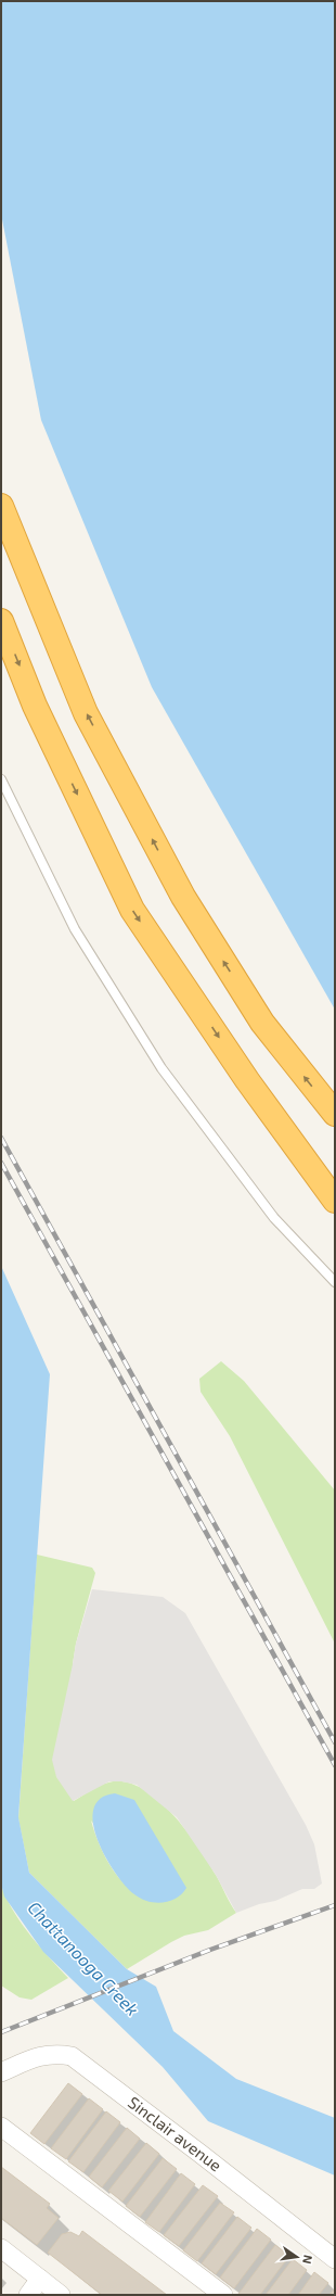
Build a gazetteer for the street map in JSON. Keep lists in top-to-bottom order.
{
  "streets": {
    "street": ["Sinclair avenue"]
  },
  "water": ["Chattanooga Creek"],
  "north": "right"
}
